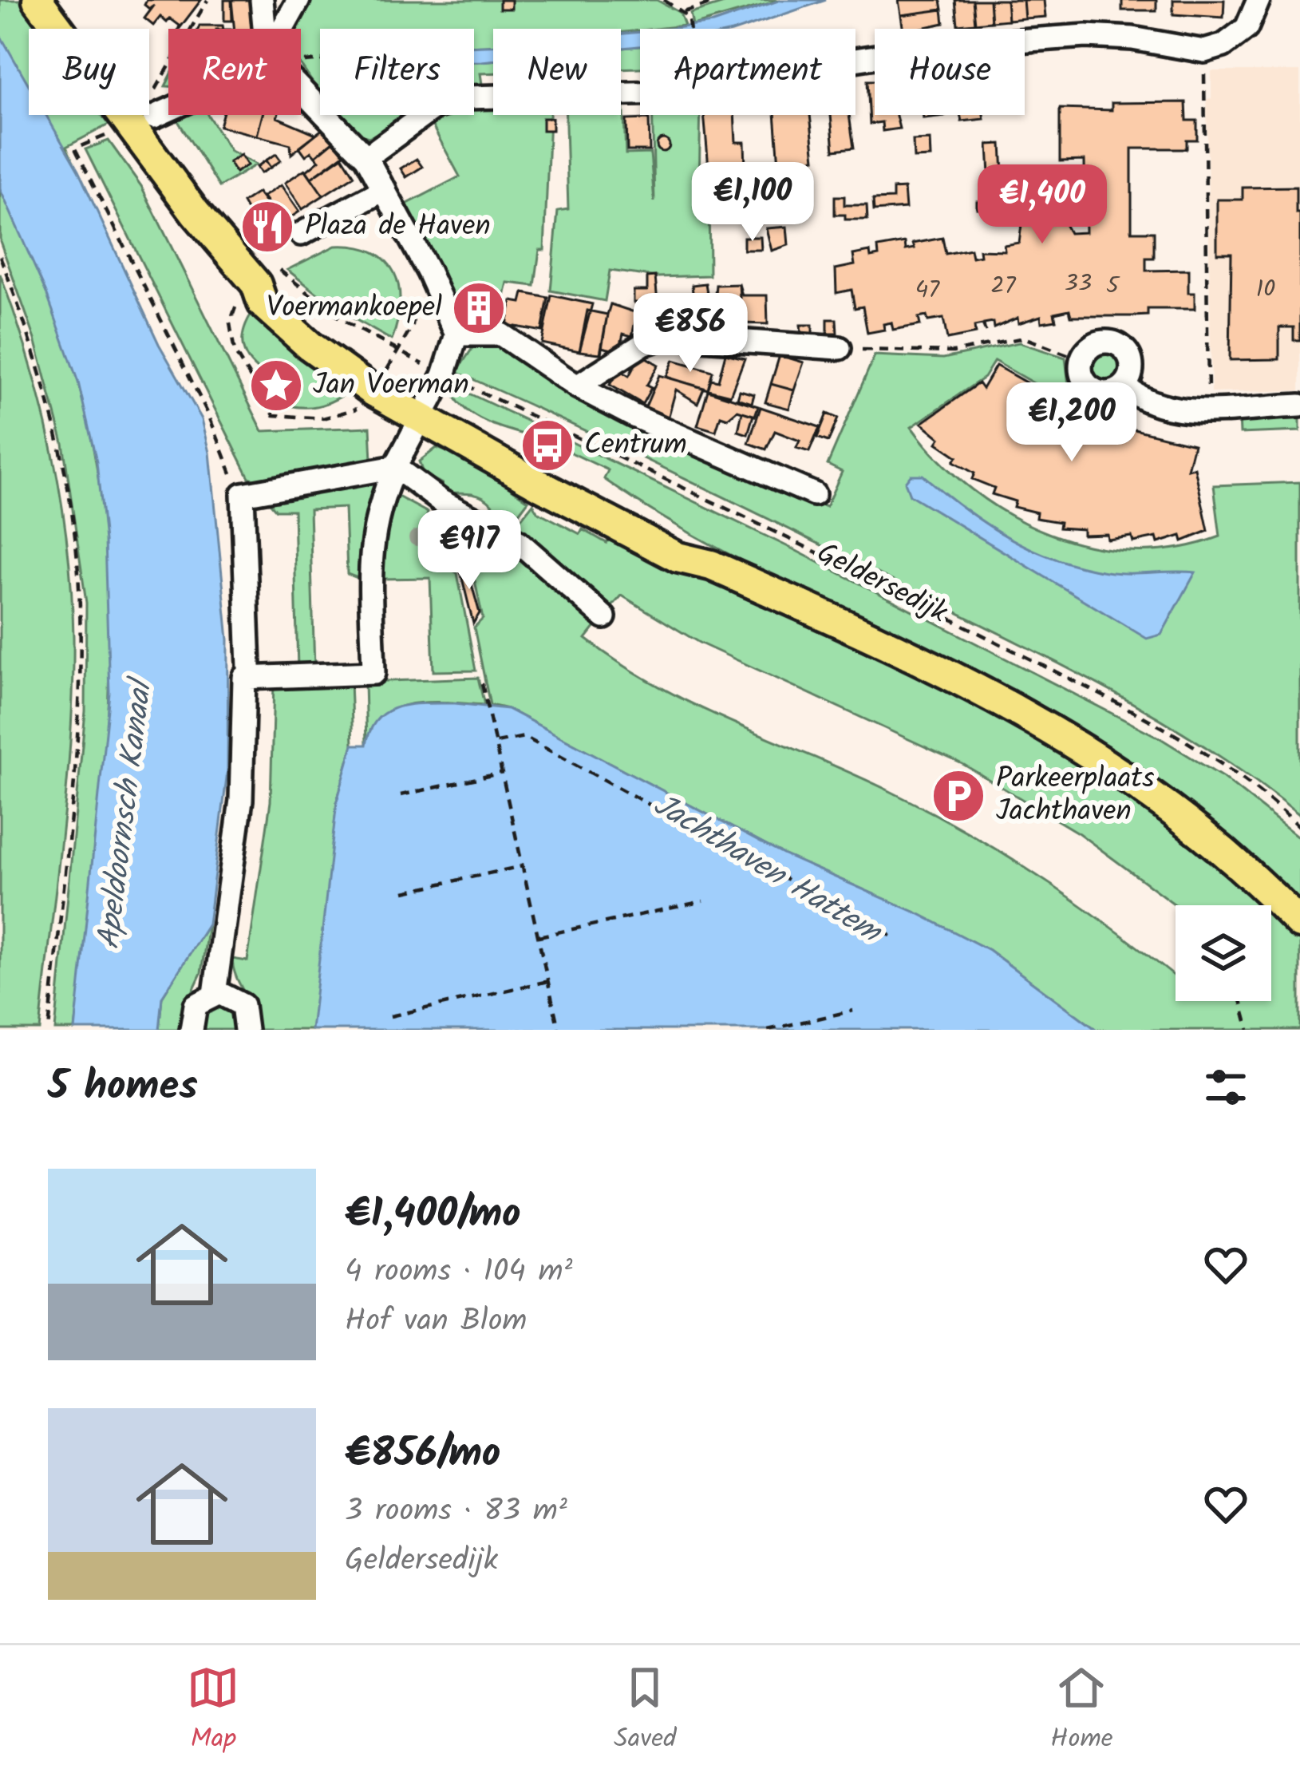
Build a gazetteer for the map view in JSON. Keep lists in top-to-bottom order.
{
  "streets": {
    "main road": ["Geldersedijk"]
  },
  "water": ["Apeldoornsch Kanaal", "Jachthaven Hattem"],
  "places": {
    "restaurant": ["Plaza de Haven"],
    "building": ["Voermankoepel"],
    "place": ["Jan Voerman"],
    "bus stop": ["Centrum"],
    "parking": ["Parkeerplaats Jachthaven"]
  },
  "house_numbers": [
    "33",
    "27",
    "5",
    "10",
    "47"
  ],
  "page": {
    "chip": [
      "Buy",
      "Rent",
      "Filters",
      "New",
      "Apartment",
      "House"
    ],
    "price": [
      "€1,100",
      "€1,400",
      "€856",
      "€1,200",
      "€917"
    ],
    "heading": "5 homes",
    "list": [
      {
        "name": "€1,400/mo",
        "note": "4 rooms · 104 m² · Hof van Blom"
      },
      {
        "name": "€856/mo",
        "note": "3 rooms · 83 m² · Geldersedijk"
      }
    ],
    "tabs": ["Map", "Saved", "Home"]
  }
}
